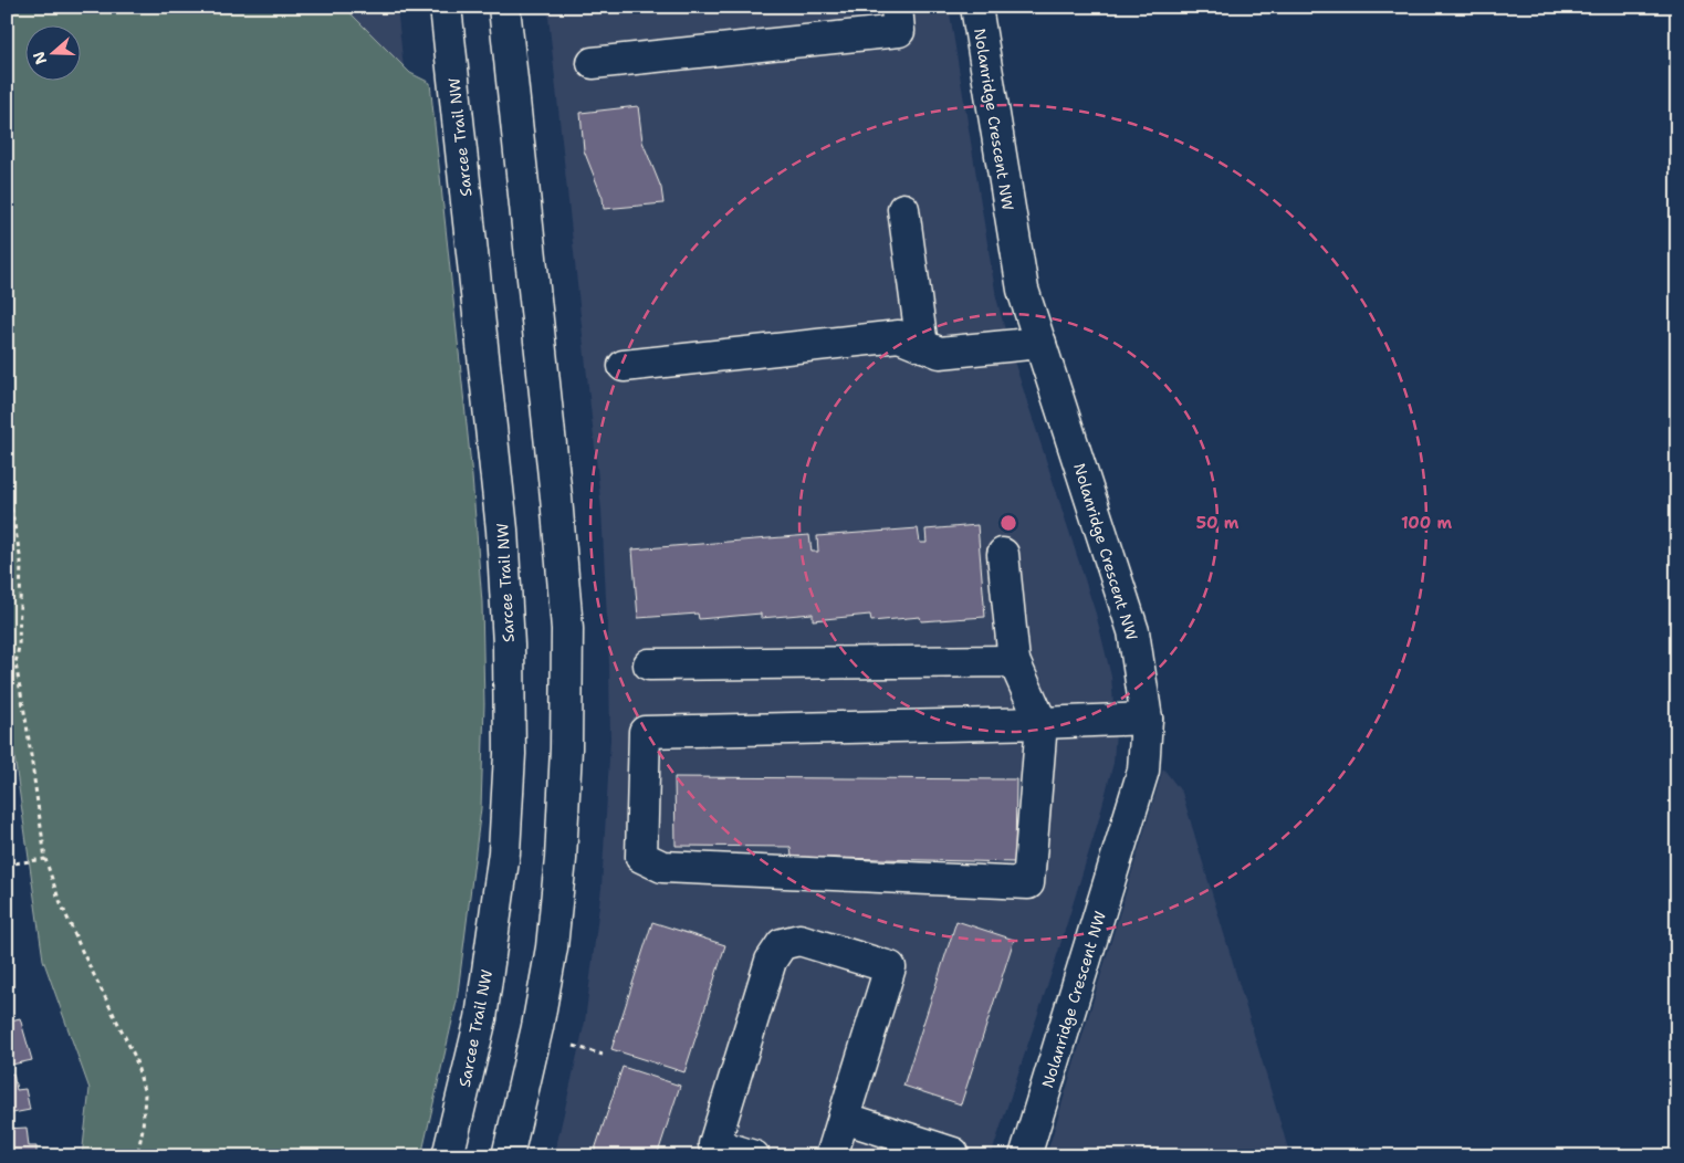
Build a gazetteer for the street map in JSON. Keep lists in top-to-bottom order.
{
  "streets": {
    "main road": ["Nolanridge Crescent NW", "Sarcee Trail NW"]
  },
  "north": "left",
  "rings": ["50 m", "100 m"]
}
